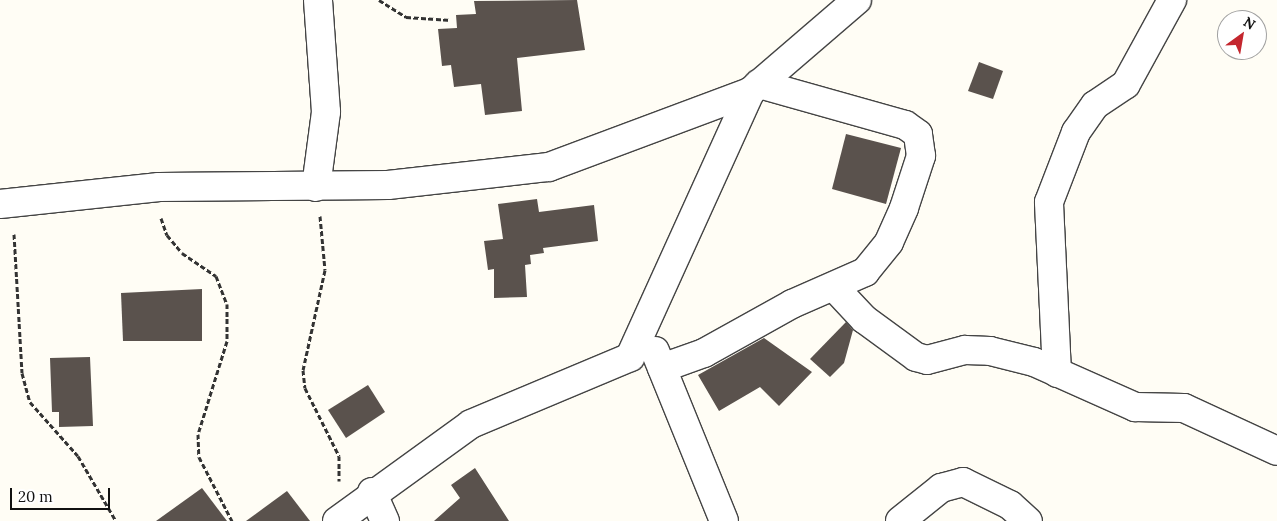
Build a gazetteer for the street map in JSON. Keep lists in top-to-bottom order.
{
  "scale_bar": "20 m",
  "north": "top right"
}
